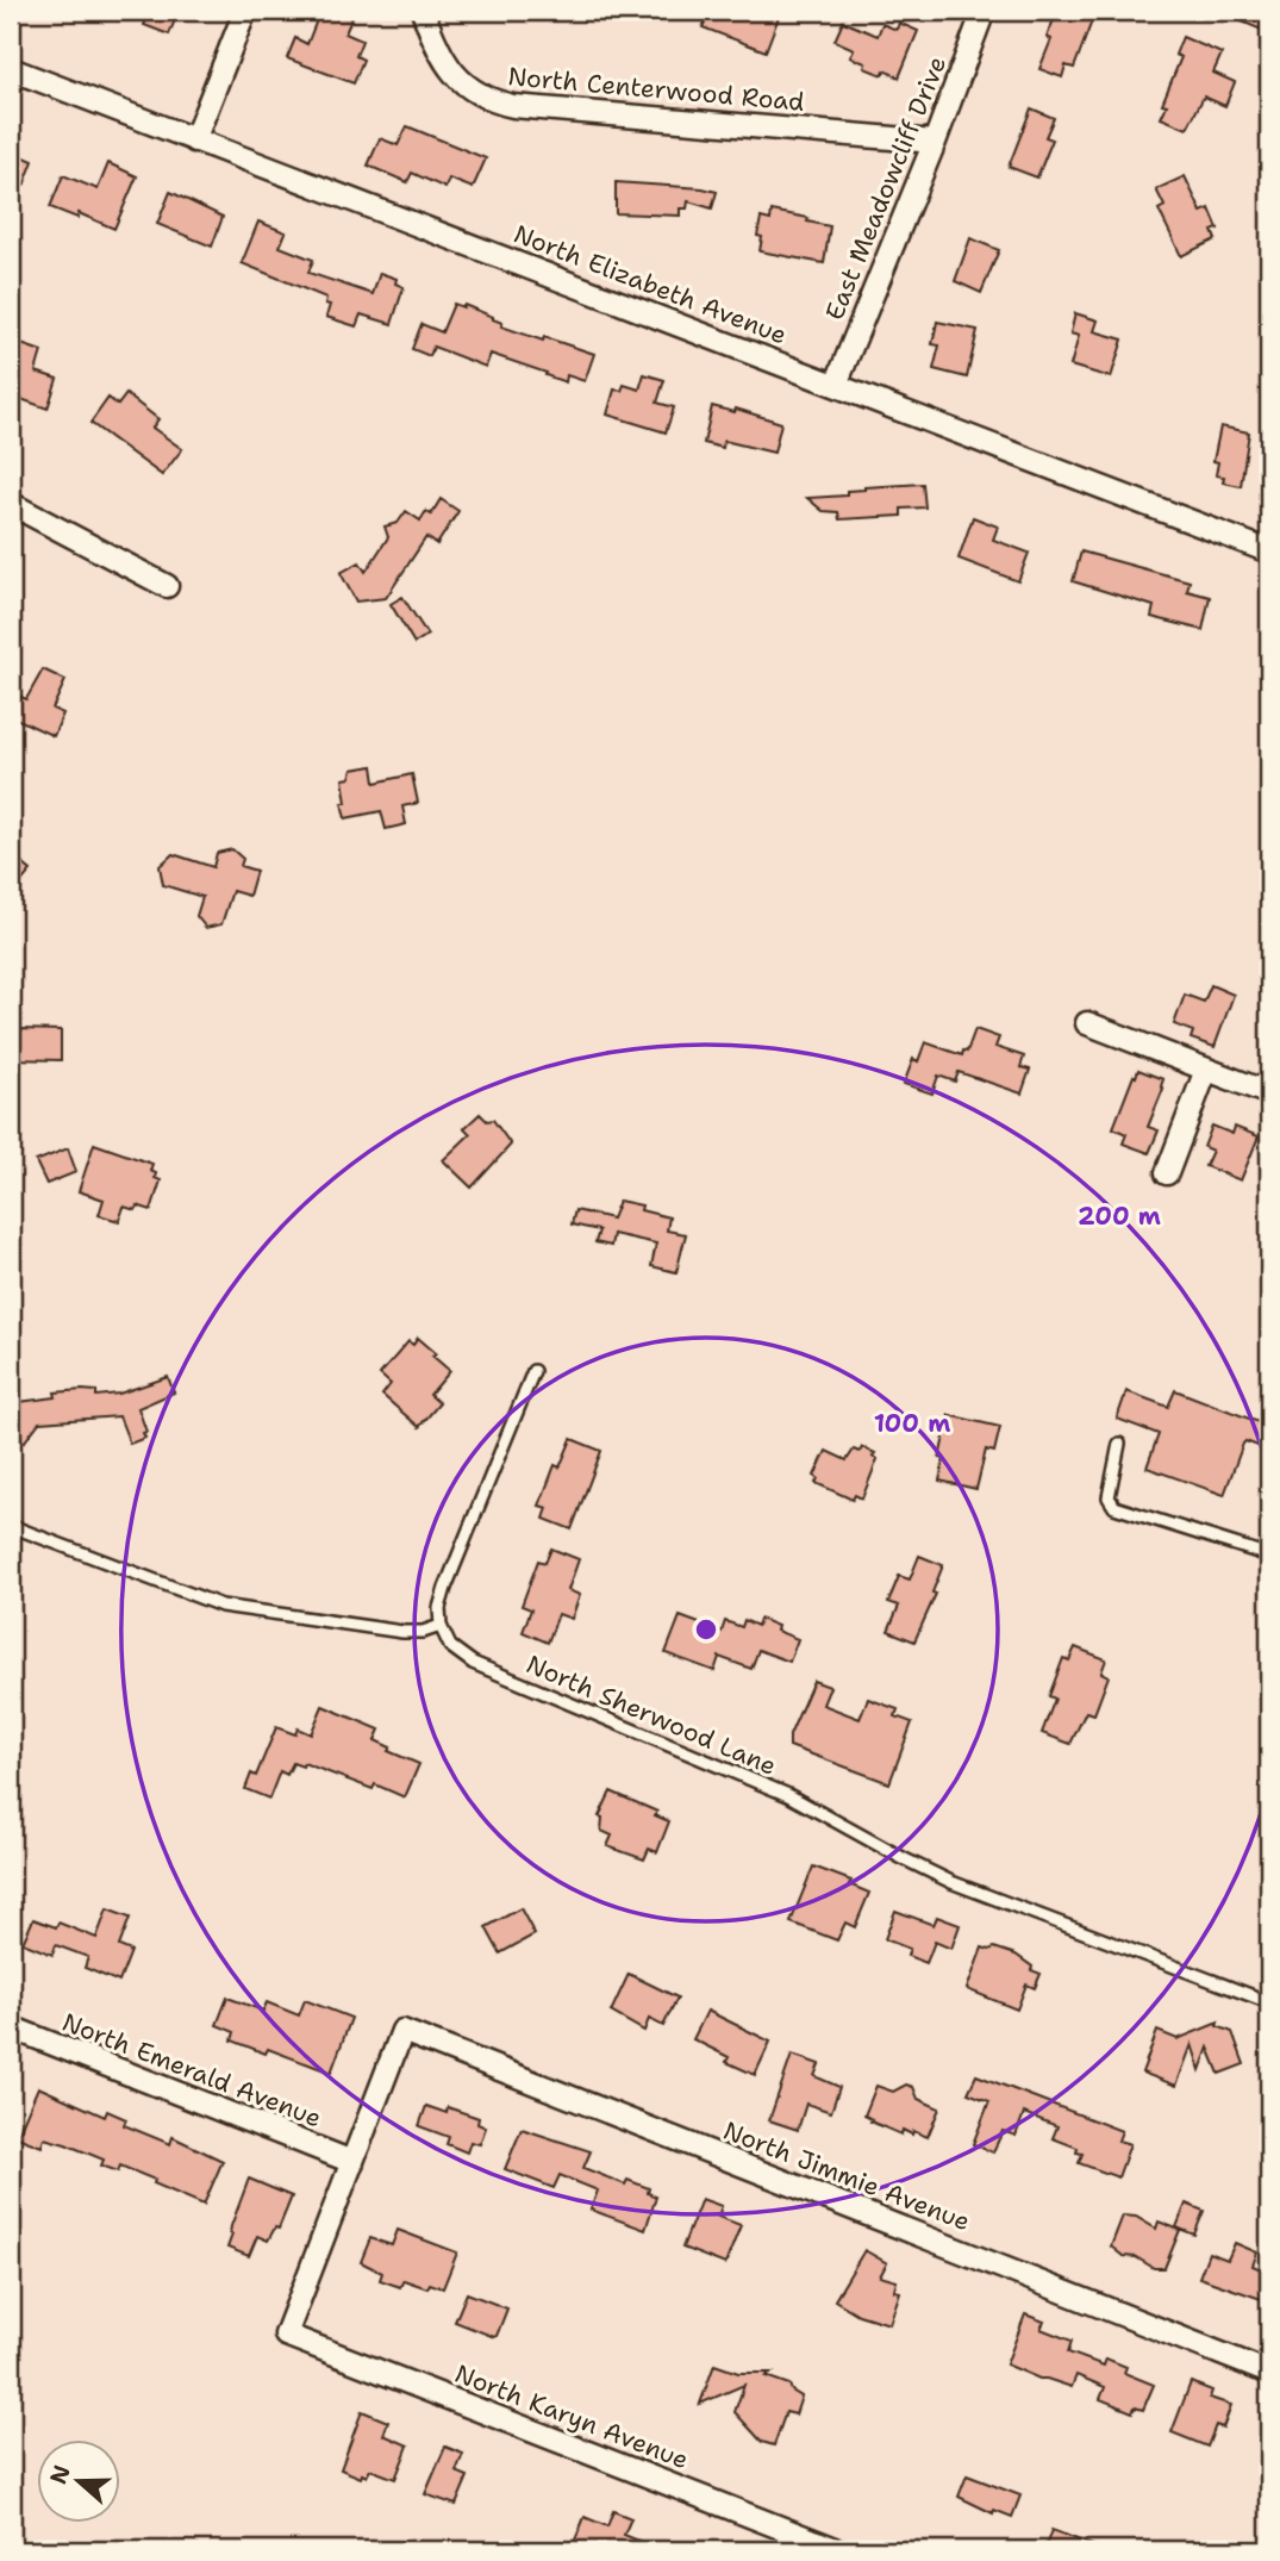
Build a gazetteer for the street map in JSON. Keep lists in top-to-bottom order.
{
  "streets": {
    "street": [
      "North Centerwood Road",
      "East Meadowcliff Drive",
      "North Elizabeth Avenue",
      "North Emerald Avenue",
      "North Jimmie Avenue",
      "North Karyn Avenue"
    ],
    "lane": ["North Sherwood Lane"]
  },
  "crossings": [
    ["North Centerwood Road", "East Meadowcliff Drive"],
    ["East Meadowcliff Drive", "North Elizabeth Avenue"],
    ["North Emerald Avenue", "North Jimmie Avenue"],
    ["North Emerald Avenue", "North Karyn Avenue"],
    ["North Jimmie Avenue", "North Karyn Avenue"]
  ],
  "north": "left",
  "rings": ["200 m", "100 m"]
}
